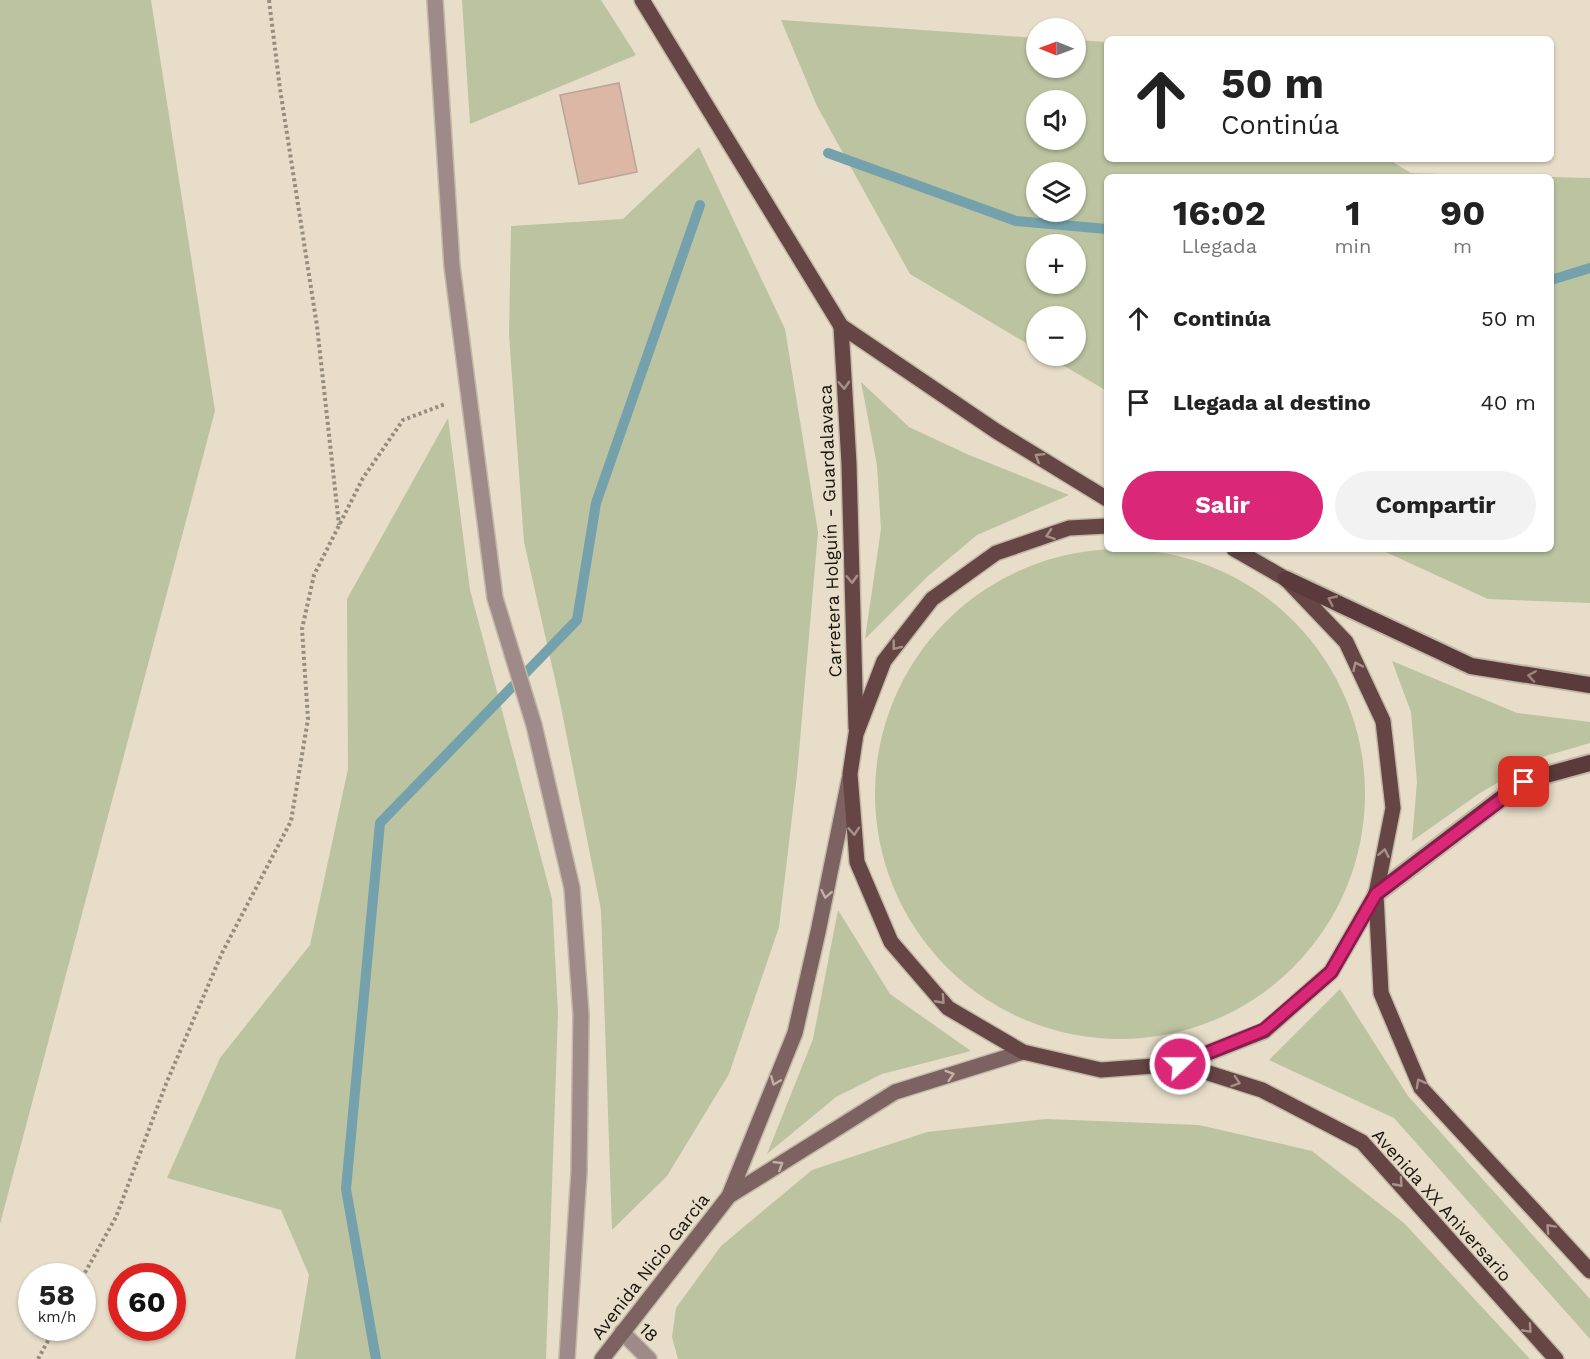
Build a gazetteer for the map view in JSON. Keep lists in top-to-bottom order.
{
  "streets": {
    "main road": ["Carretera Holguín - Guardalavaca", "Avenida XX Aniversario", "Avenida Nicio García"],
    "street": ["18"]
  },
  "crossings": [
    ["Avenida Nicio García", "18"]
  ],
  "one_way": ["Avenida XX Aniversario"],
  "north": "left",
  "page": {
    "map_buttons": ["+", "−"],
    "turn": ["50 m", "Continúa"],
    "eta": [
      "16:02",
      "Llegada",
      "1",
      "min",
      "90",
      "m"
    ],
    "list": [
      {
        "name": "Continúa",
        "value": "50 m"
      },
      {
        "name": "Llegada al destino",
        "value": "40 m"
      }
    ],
    "buttons": ["Salir", "Compartir"],
    "speed": "58 km/h",
    "limit": "60"
  }
}
